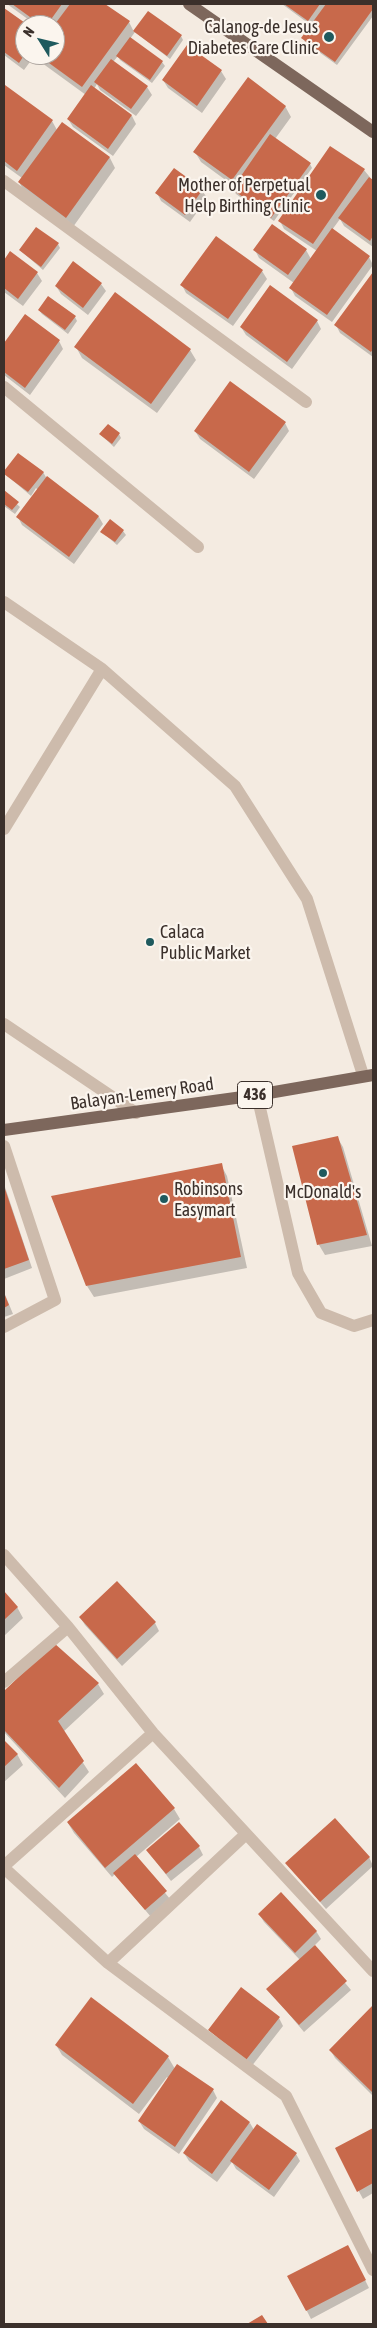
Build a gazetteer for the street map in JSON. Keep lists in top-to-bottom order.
{
  "streets": {
    "main road": ["Balayan-Lemery Road", "436"]
  },
  "places": [
    "Calanog-de Jesus Diabetes Care Clinic",
    "Mother of Perpetual Help Birthing Clinic",
    "Calaca Public Market",
    "McDonald's",
    "Robinsons Easymart"
  ],
  "north": "top left"
}
